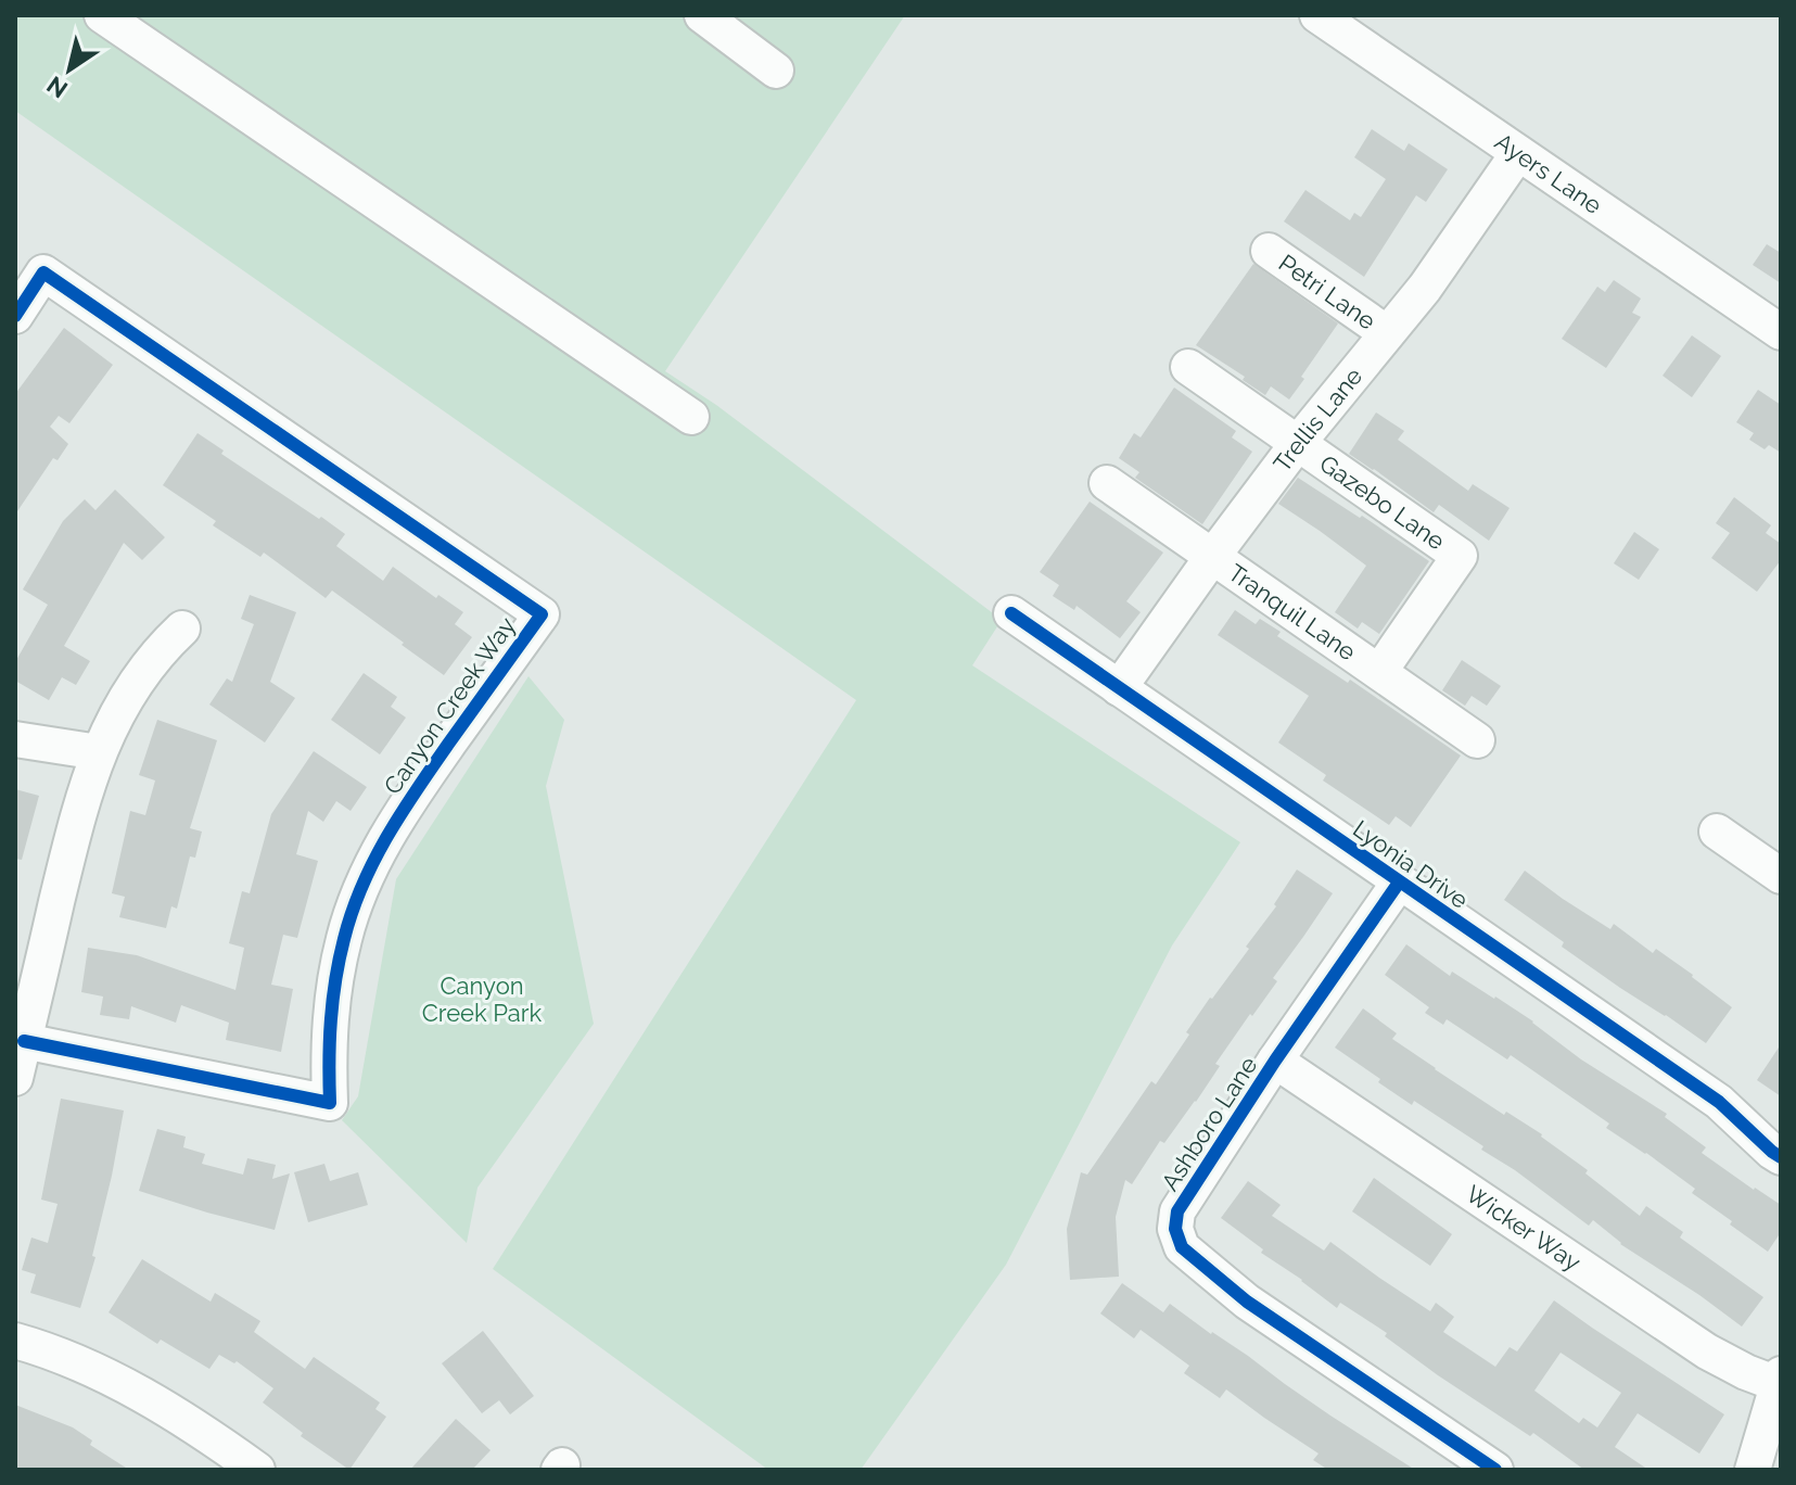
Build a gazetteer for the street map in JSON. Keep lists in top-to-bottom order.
{
  "streets": {
    "street": [
      "Ayers Lane",
      "Petri Lane",
      "Trellis Lane",
      "Gazebo Lane",
      "Tranquil Lane",
      "Canyon Creek Way",
      "Lyonia Drive",
      "Ashboro Lane",
      "Wicker Way"
    ]
  },
  "crossings": [
    ["Ayers Lane", "Trellis Lane"],
    ["Petri Lane", "Trellis Lane"],
    ["Trellis Lane", "Gazebo Lane"],
    ["Trellis Lane", "Tranquil Lane"],
    ["Trellis Lane", "Lyonia Drive"],
    ["Gazebo Lane", "Tranquil Lane"],
    ["Lyonia Drive", "Ashboro Lane"],
    ["Ashboro Lane", "Wicker Way"]
  ],
  "parks": ["Canyon Creek Park"],
  "north": "bottom left"
}
